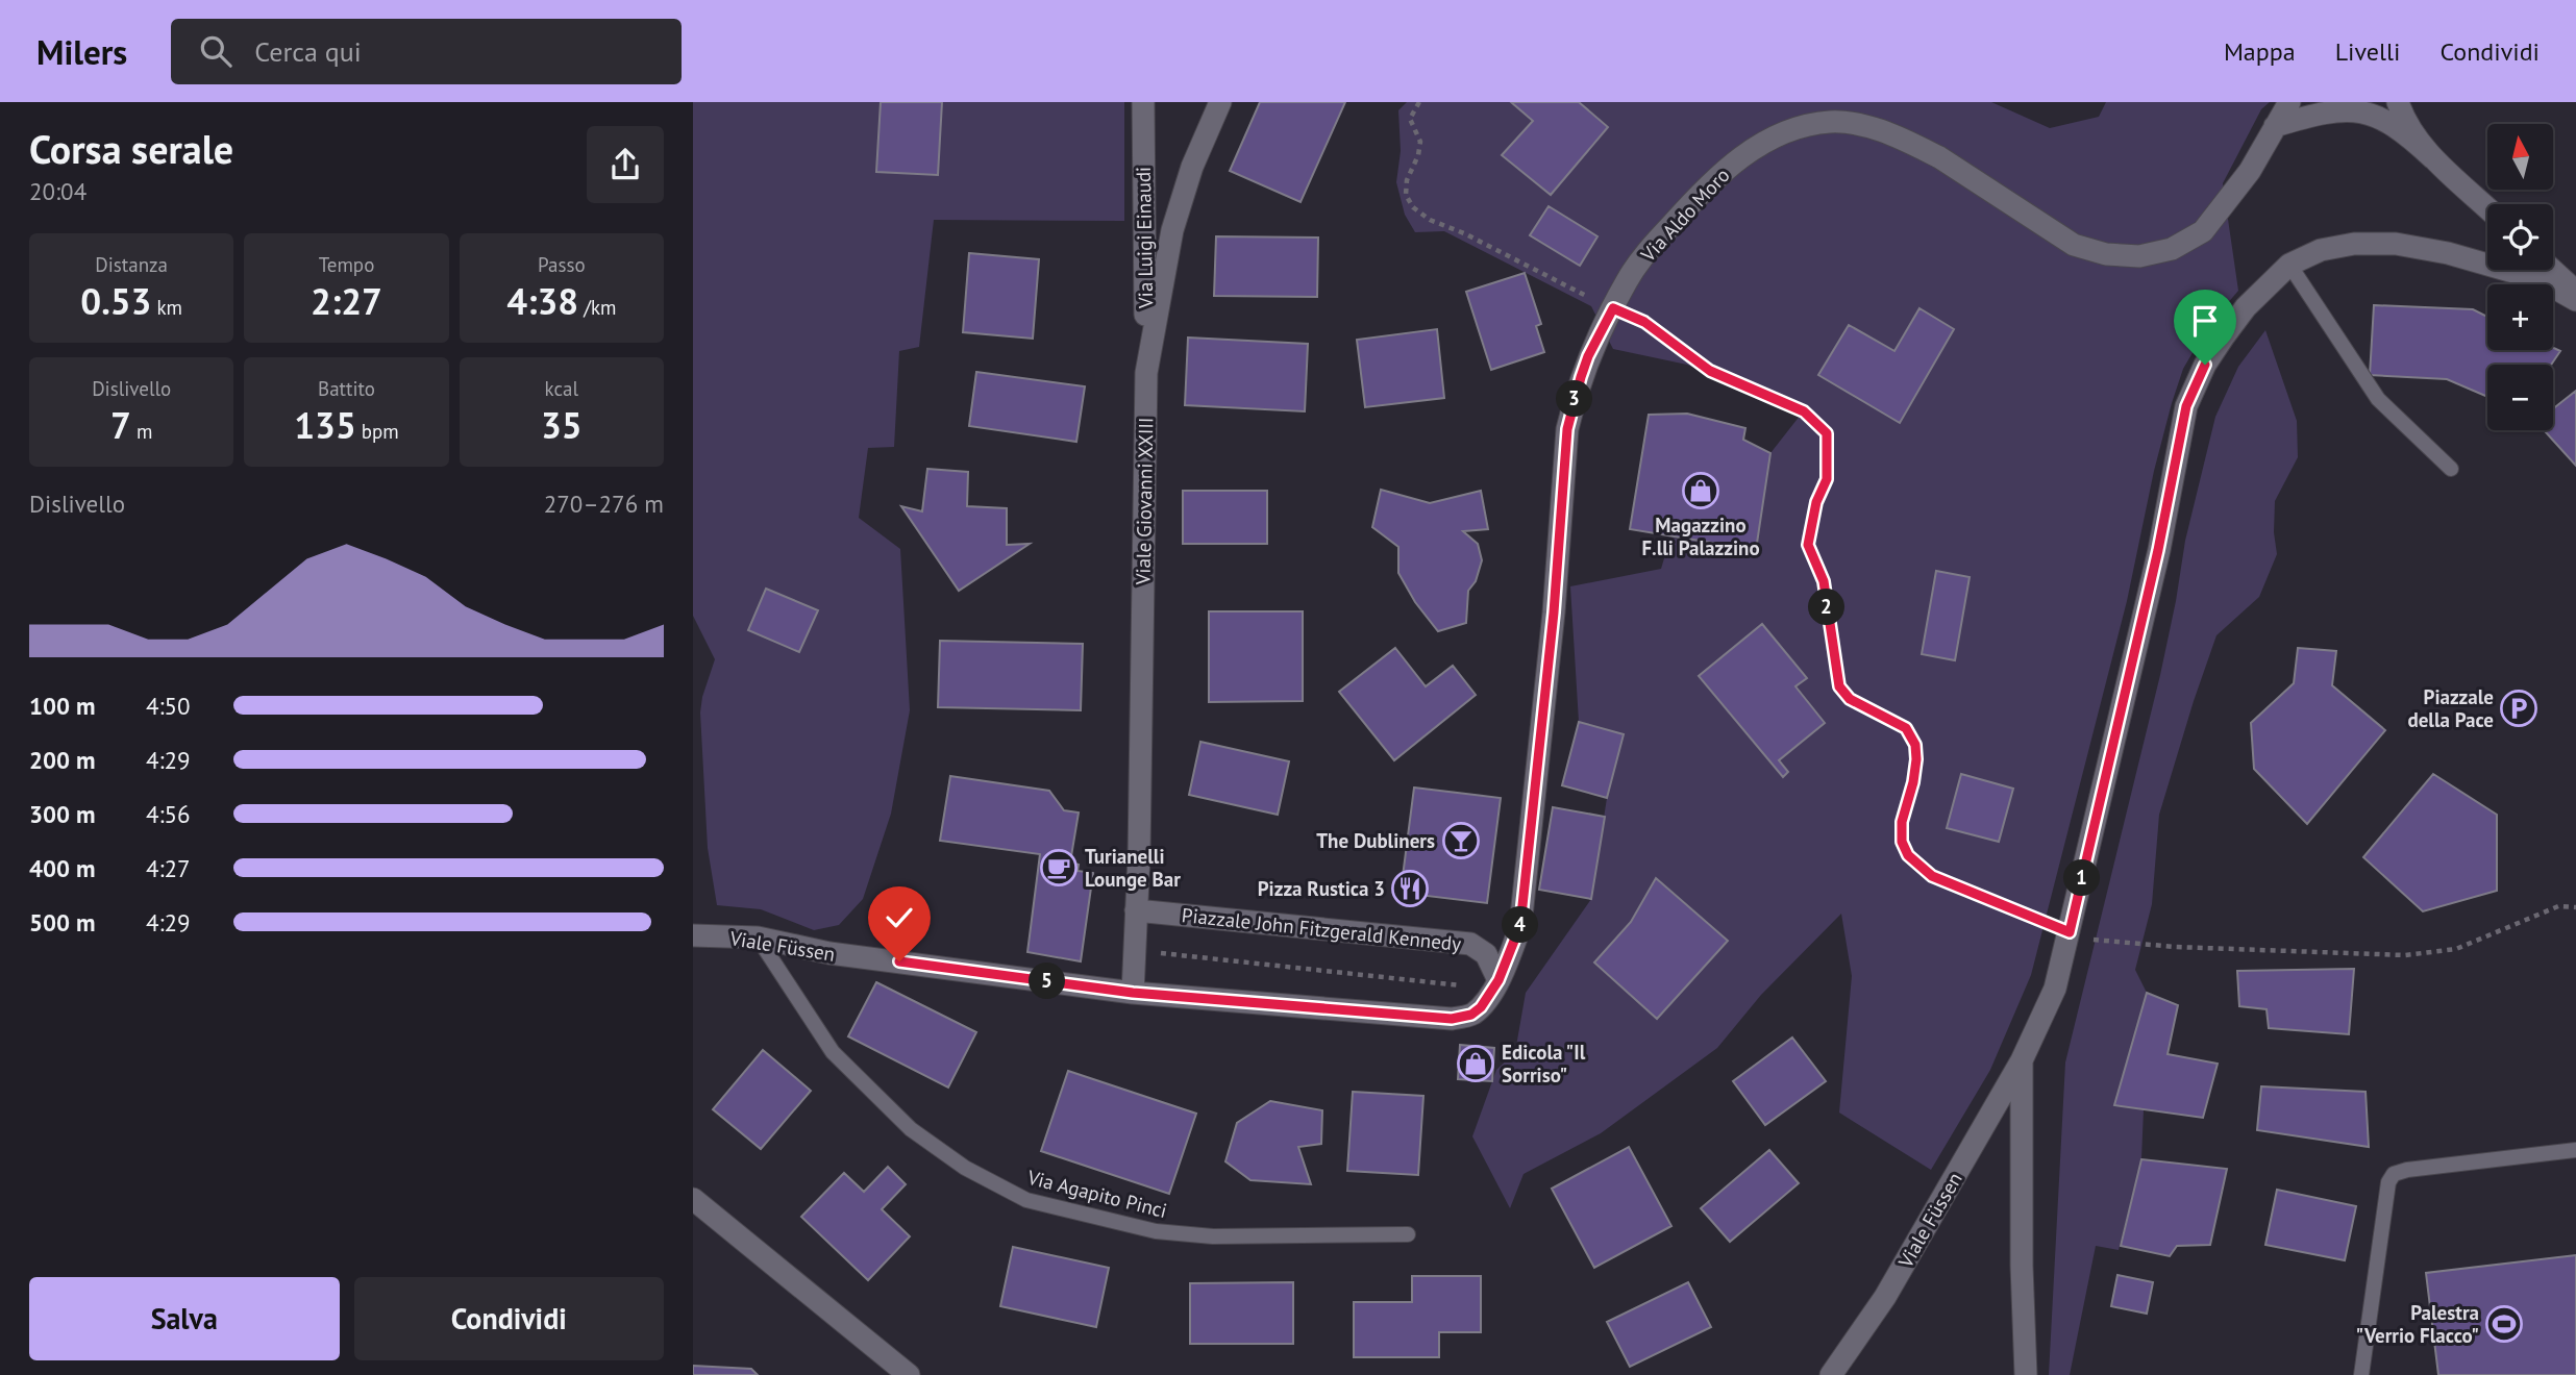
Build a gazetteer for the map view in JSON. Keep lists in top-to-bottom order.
{
  "streets": {
    "street": [
      "Via Aldo Moro",
      "Via Luigi Einaudi",
      "Viale Giovanni XXIII",
      "Piazzale John Fitzgerald Kennedy",
      "Viale Füssen"
    ],
    "lane": ["Via Agapito Pinci"]
  },
  "crossings": [
    ["Via Aldo Moro", "Piazzale John Fitzgerald Kennedy"],
    ["Via Luigi Einaudi", "Viale Giovanni XXIII"],
    ["Viale Giovanni XXIII", "Piazzale John Fitzgerald Kennedy"],
    ["Viale Giovanni XXIII", "Viale Füssen"],
    ["Viale Füssen", "Via Agapito Pinci"]
  ],
  "places": {
    "shop": ["Magazzino F.lli Palazzino", "Edicola \"Il Sorriso\""],
    "parking": ["Piazzale della Pace"],
    "bar": ["The Dubliners"],
    "cafe": ["Turianelli Lounge Bar"],
    "restaurant": ["Pizza Rustica 3"],
    "sports": ["Palestra \"Verrio Flacco\""]
  },
  "north": "top",
  "page": {
    "header": "Milers",
    "search": "Cerca qui",
    "nav": ["Mappa", "Livelli", "Condividi"],
    "heading": ["Corsa serale", "20:04"],
    "map_buttons": ["+", "−"],
    "stats": [
      ["Distanza", "0.53 km"],
      ["Tempo", "2:27"],
      ["Passo", "4:38 /km"],
      ["Dislivello", "7 m"],
      ["Battito", "135 bpm"],
      ["kcal", "35"]
    ],
    "pins": [
      "3",
      "2",
      "1",
      "4",
      "5"
    ],
    "chart": ["Dislivello", "270–276 m"],
    "list": [
      {
        "name": "100 m",
        "note": "4:50"
      },
      {
        "name": "200 m",
        "note": "4:29"
      },
      {
        "name": "300 m",
        "note": "4:56"
      },
      {
        "name": "400 m",
        "note": "4:27"
      },
      {
        "name": "500 m",
        "note": "4:29"
      }
    ],
    "buttons": ["Salva", "Condividi"]
  }
}
